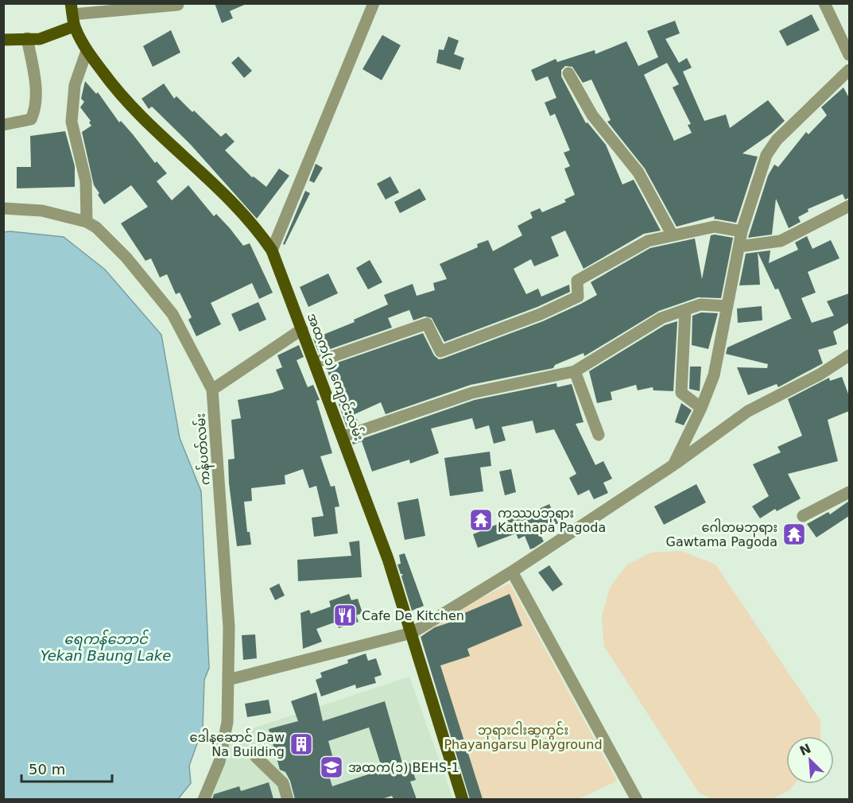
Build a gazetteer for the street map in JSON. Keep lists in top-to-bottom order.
{
  "streets": {
    "main road": ["အထက(၁) ကျောင်းလမ်း"],
    "street": ["ကန်ပတ်လမ်း"]
  },
  "water": ["ရေကန်ဘောင် Yekan Baung Lake"],
  "parks": ["ဘုရားငါးဆူကွင်း Phayangarsu Playground"],
  "places": {
    "temple": ["ကဿပဘုရား Katthapa Pagoda", "ဂေါတမဘုရား Gawtama Pagoda"],
    "restaurant": ["Cafe De Kitchen"],
    "building": ["ဒေါနဆောင် Daw Na Building"],
    "school or university": ["အထက(၁) BEHS-1"]
  },
  "scale_bar": "50 m",
  "north": "top left"
}
